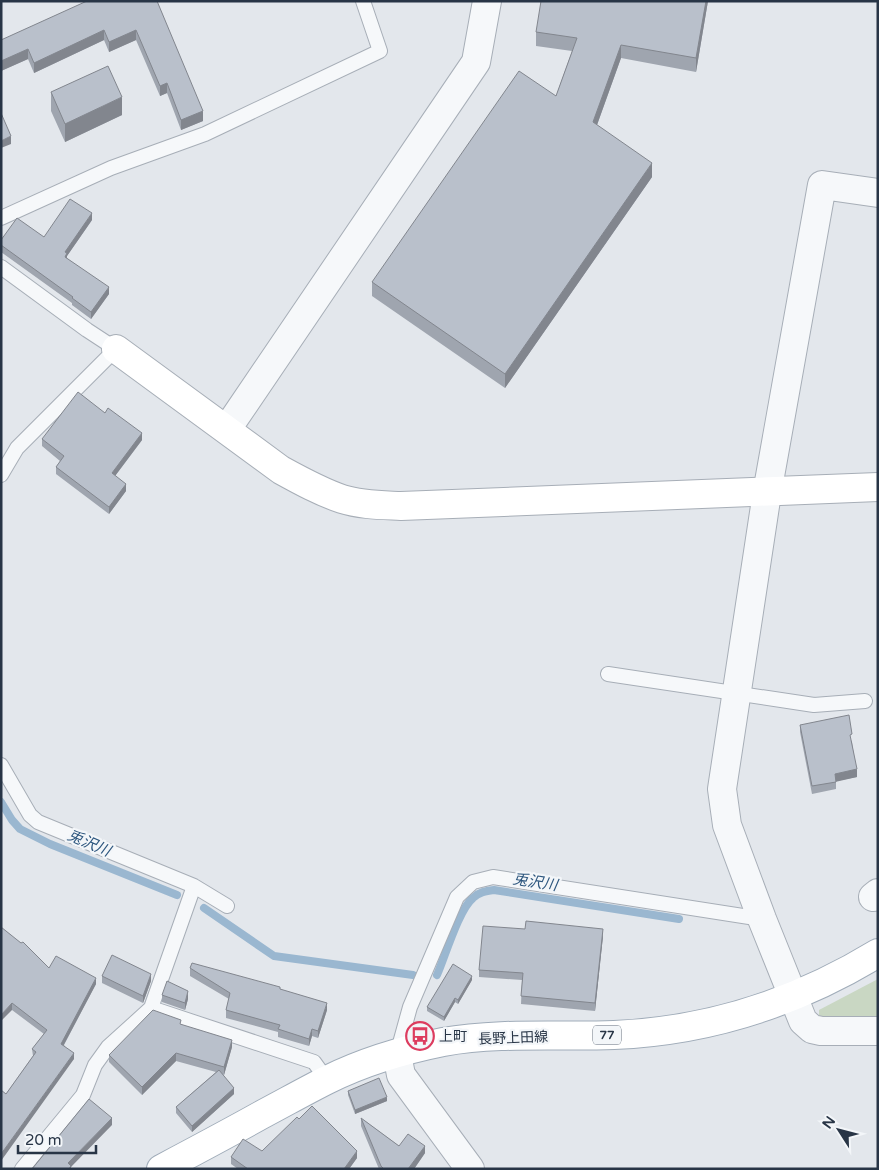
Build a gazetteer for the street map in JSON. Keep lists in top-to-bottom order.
{
  "streets": {
    "street": ["77", "長野上田線"]
  },
  "water": ["兎沢川"],
  "places": {
    "bus stop": ["上町"]
  },
  "scale_bar": "20 m",
  "north": "top left"
}
